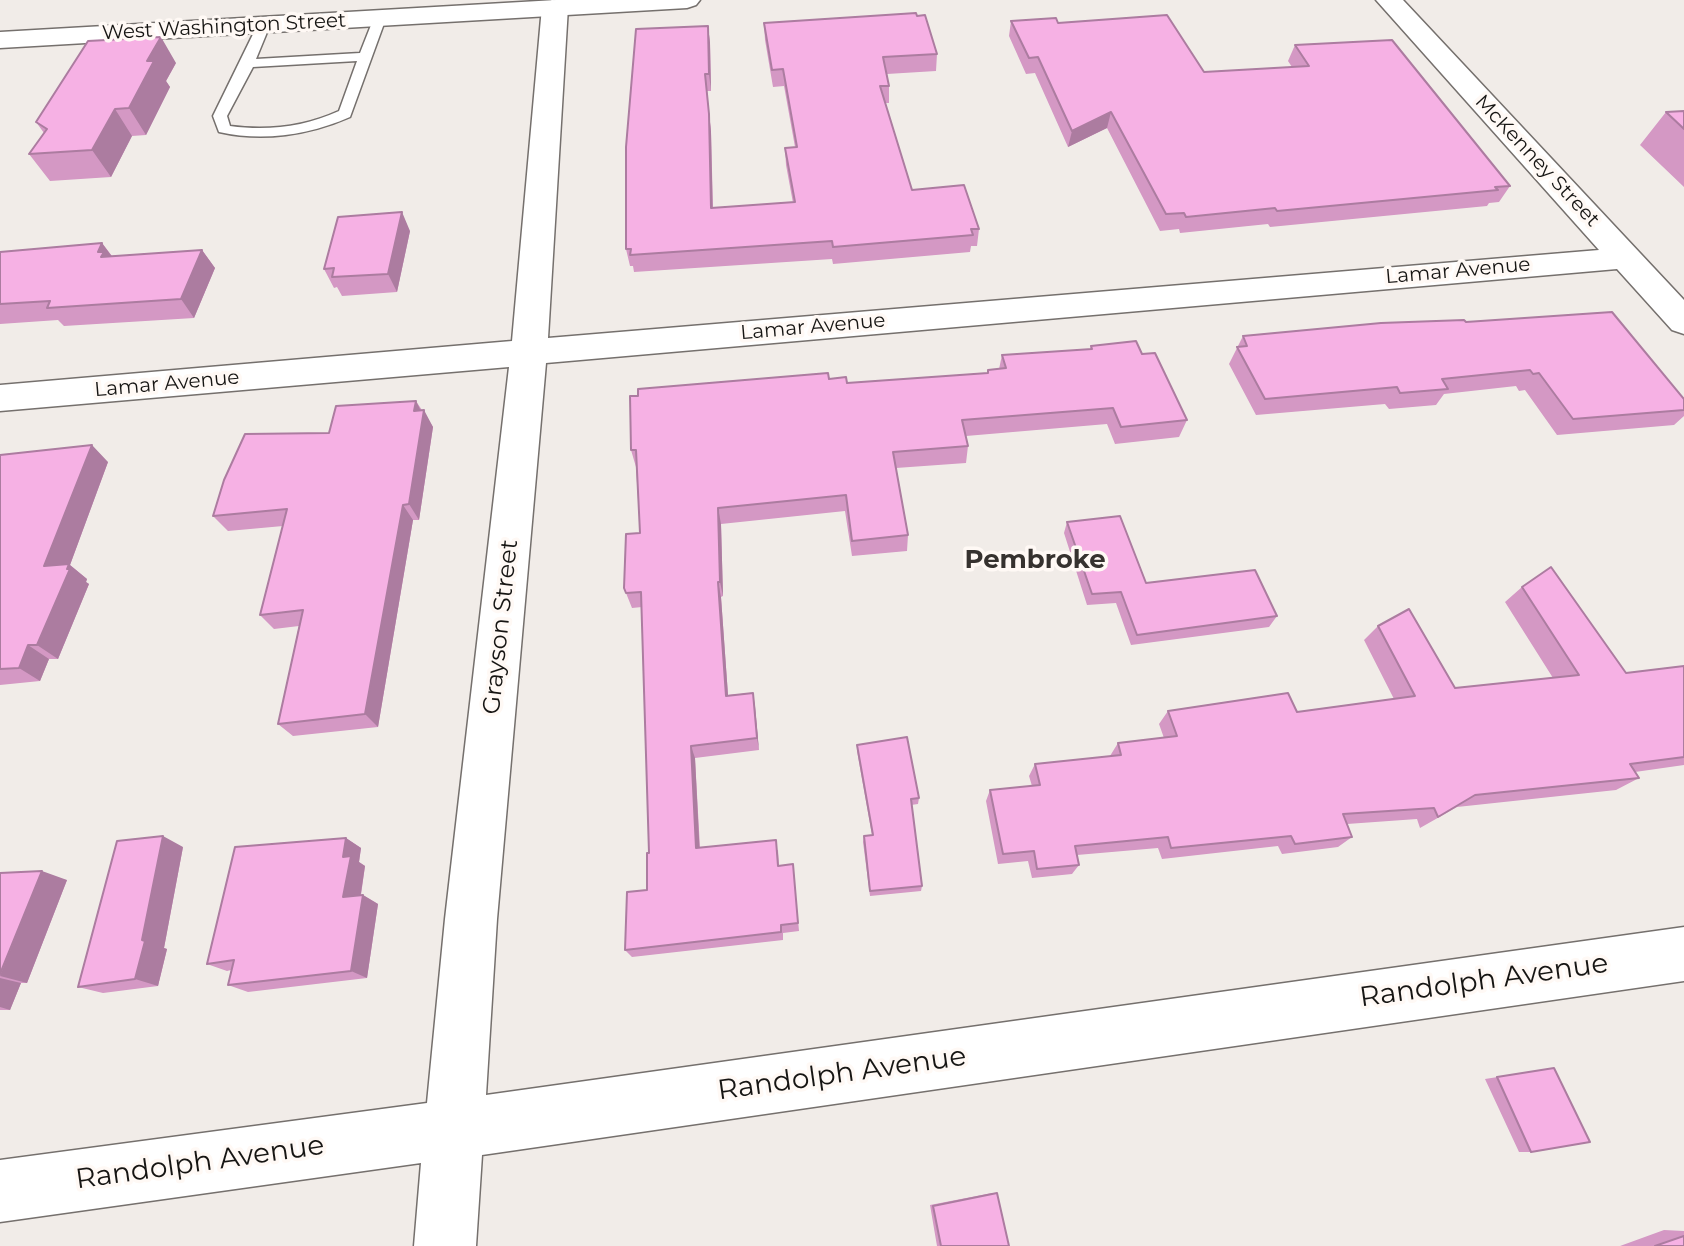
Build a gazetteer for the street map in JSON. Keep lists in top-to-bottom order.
{
  "streets": {
    "street": [
      "West Washington Street",
      "McKenney Street",
      "Lamar Avenue",
      "Grayson Street",
      "Randolph Avenue"
    ]
  },
  "crossings": [
    ["West Washington Street", "Grayson Street"],
    ["McKenney Street", "Lamar Avenue"],
    ["Lamar Avenue", "Grayson Street"],
    ["Grayson Street", "Randolph Avenue"]
  ],
  "districts": ["Pembroke"]
}
